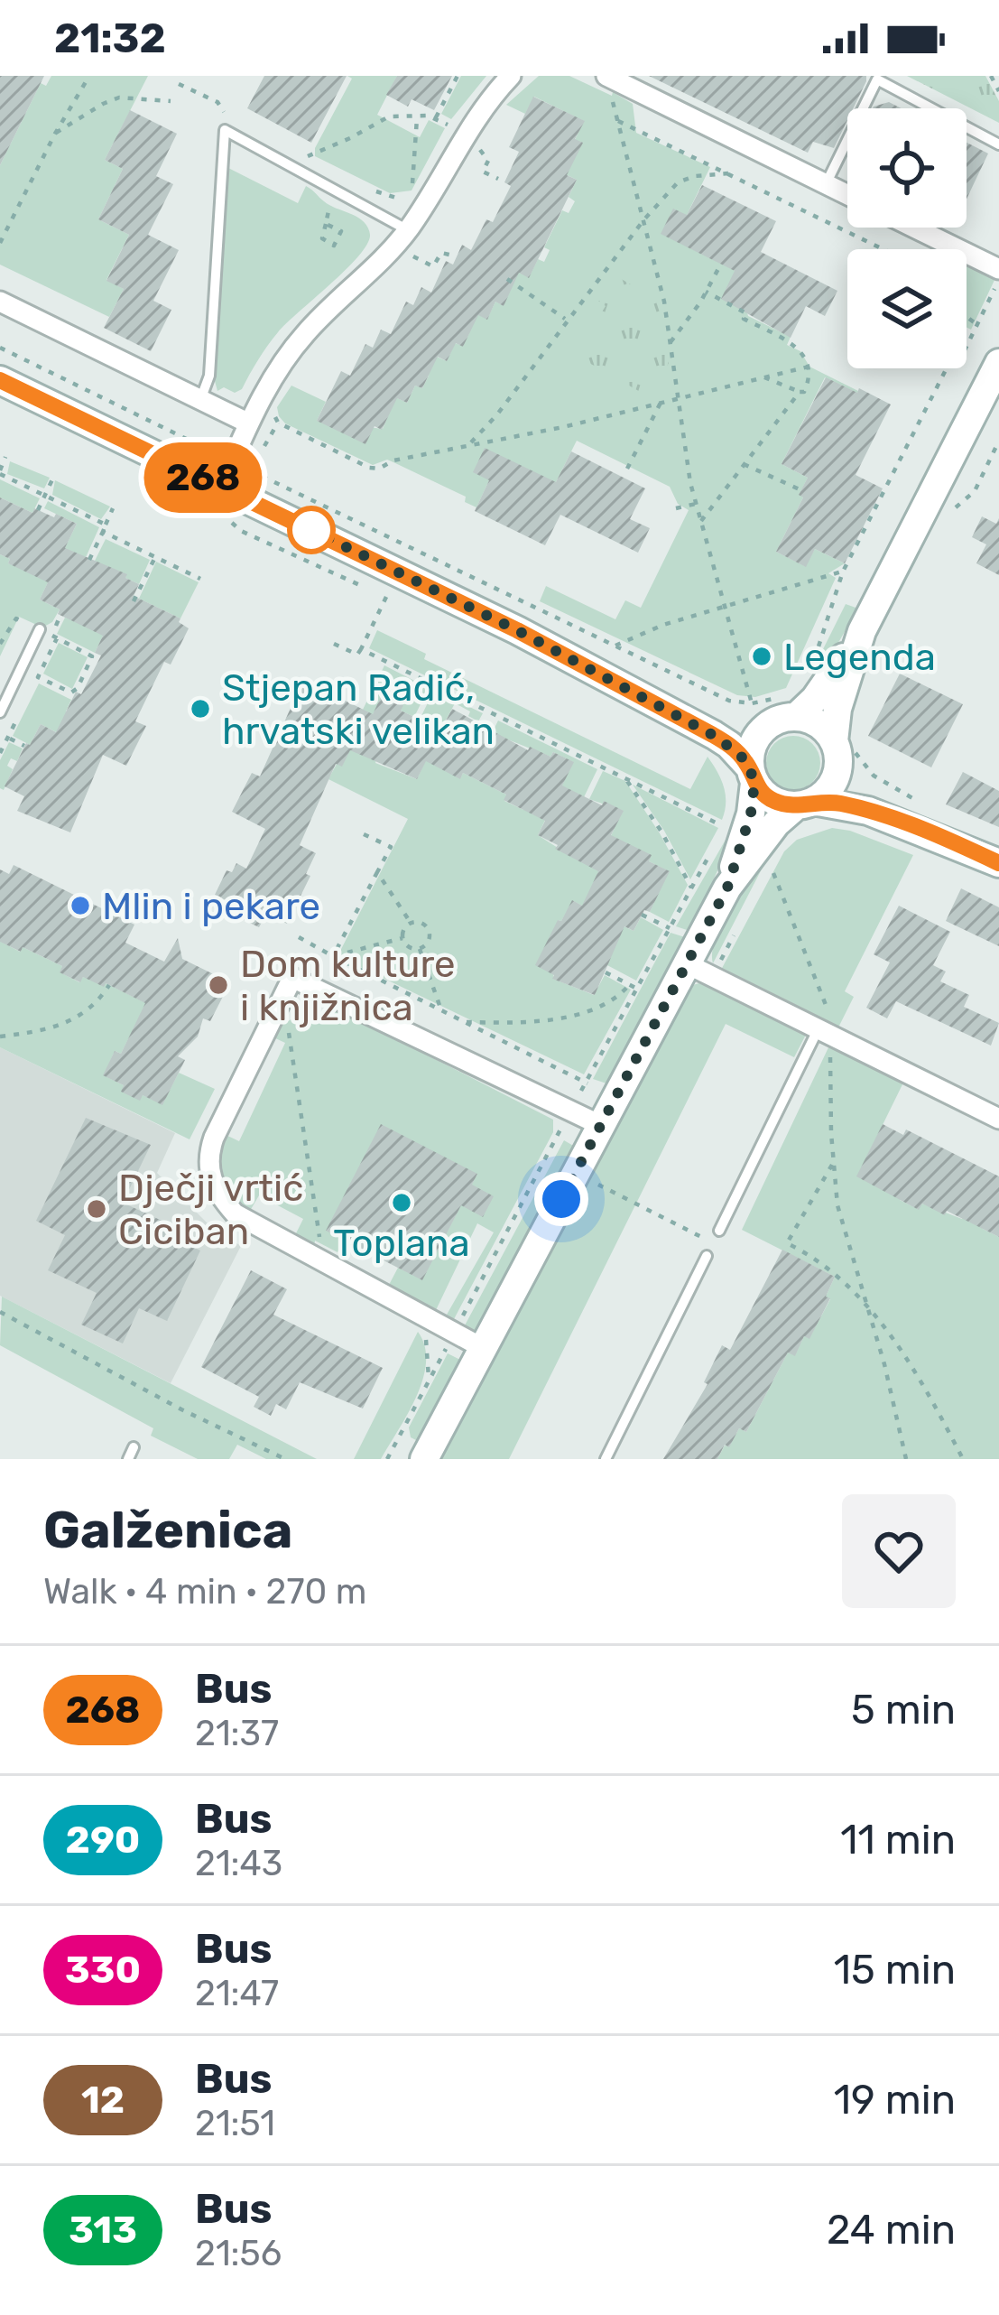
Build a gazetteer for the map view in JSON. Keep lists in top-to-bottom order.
{
  "places": [
    "Legenda",
    "Stjepan Radić, hrvatski velikan",
    "Mlin i pekare",
    "Dom kulture i knjižnica",
    "Toplana",
    "Dječji vrtić Ciciban"
  ],
  "lines": ["bus line 268"],
  "page": {
    "status": "21:32",
    "on_map": "268",
    "heading": ["Galženica", "Walk · 4 min · 270 m"],
    "list": [
      {
        "mark": "268",
        "name": "Bus",
        "note": "21:37",
        "value": "5 min"
      },
      {
        "mark": "290",
        "name": "Bus",
        "note": "21:43",
        "value": "11 min"
      },
      {
        "mark": "330",
        "name": "Bus",
        "note": "21:47",
        "value": "15 min"
      },
      {
        "mark": "12",
        "name": "Bus",
        "note": "21:51",
        "value": "19 min"
      },
      {
        "mark": "313",
        "name": "Bus",
        "note": "21:56",
        "value": "24 min"
      }
    ]
  }
}
